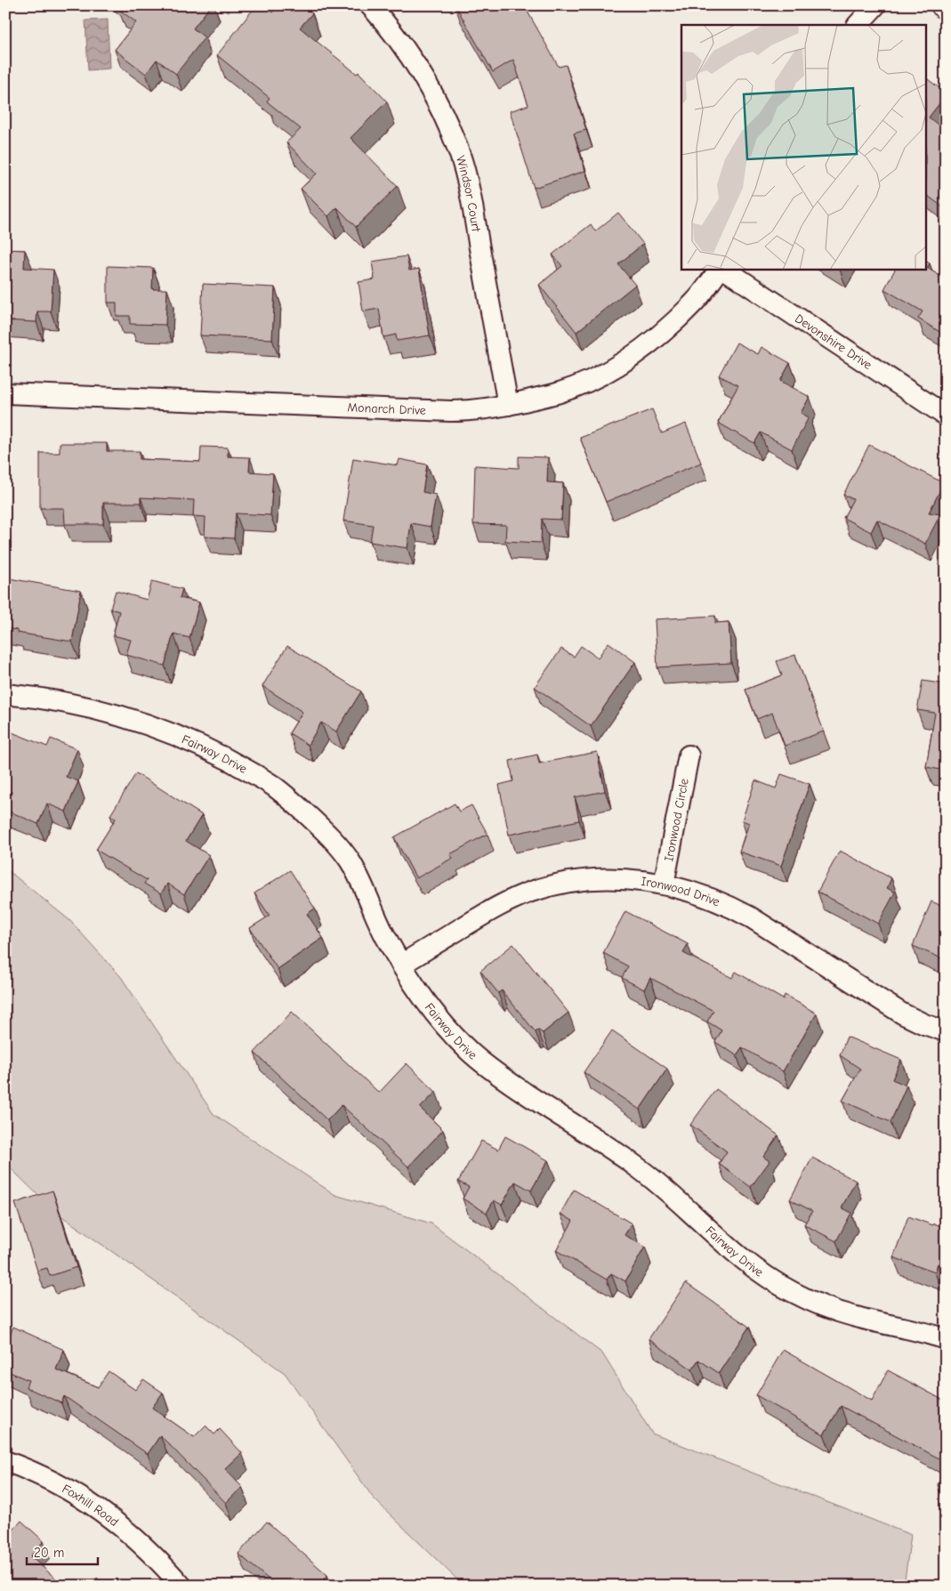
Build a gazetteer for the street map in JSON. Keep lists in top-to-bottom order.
{
  "streets": {
    "street": [
      "Windsor Court",
      "Devonshire Drive",
      "Monarch Drive",
      "Fairway Drive",
      "Ironwood Circle",
      "Ironwood Drive",
      "Foxhill Road"
    ]
  },
  "crossings": [
    ["Windsor Court", "Monarch Drive"],
    ["Fairway Drive", "Ironwood Drive"],
    ["Ironwood Circle", "Ironwood Drive"]
  ],
  "scale_bar": "20 m"
}
